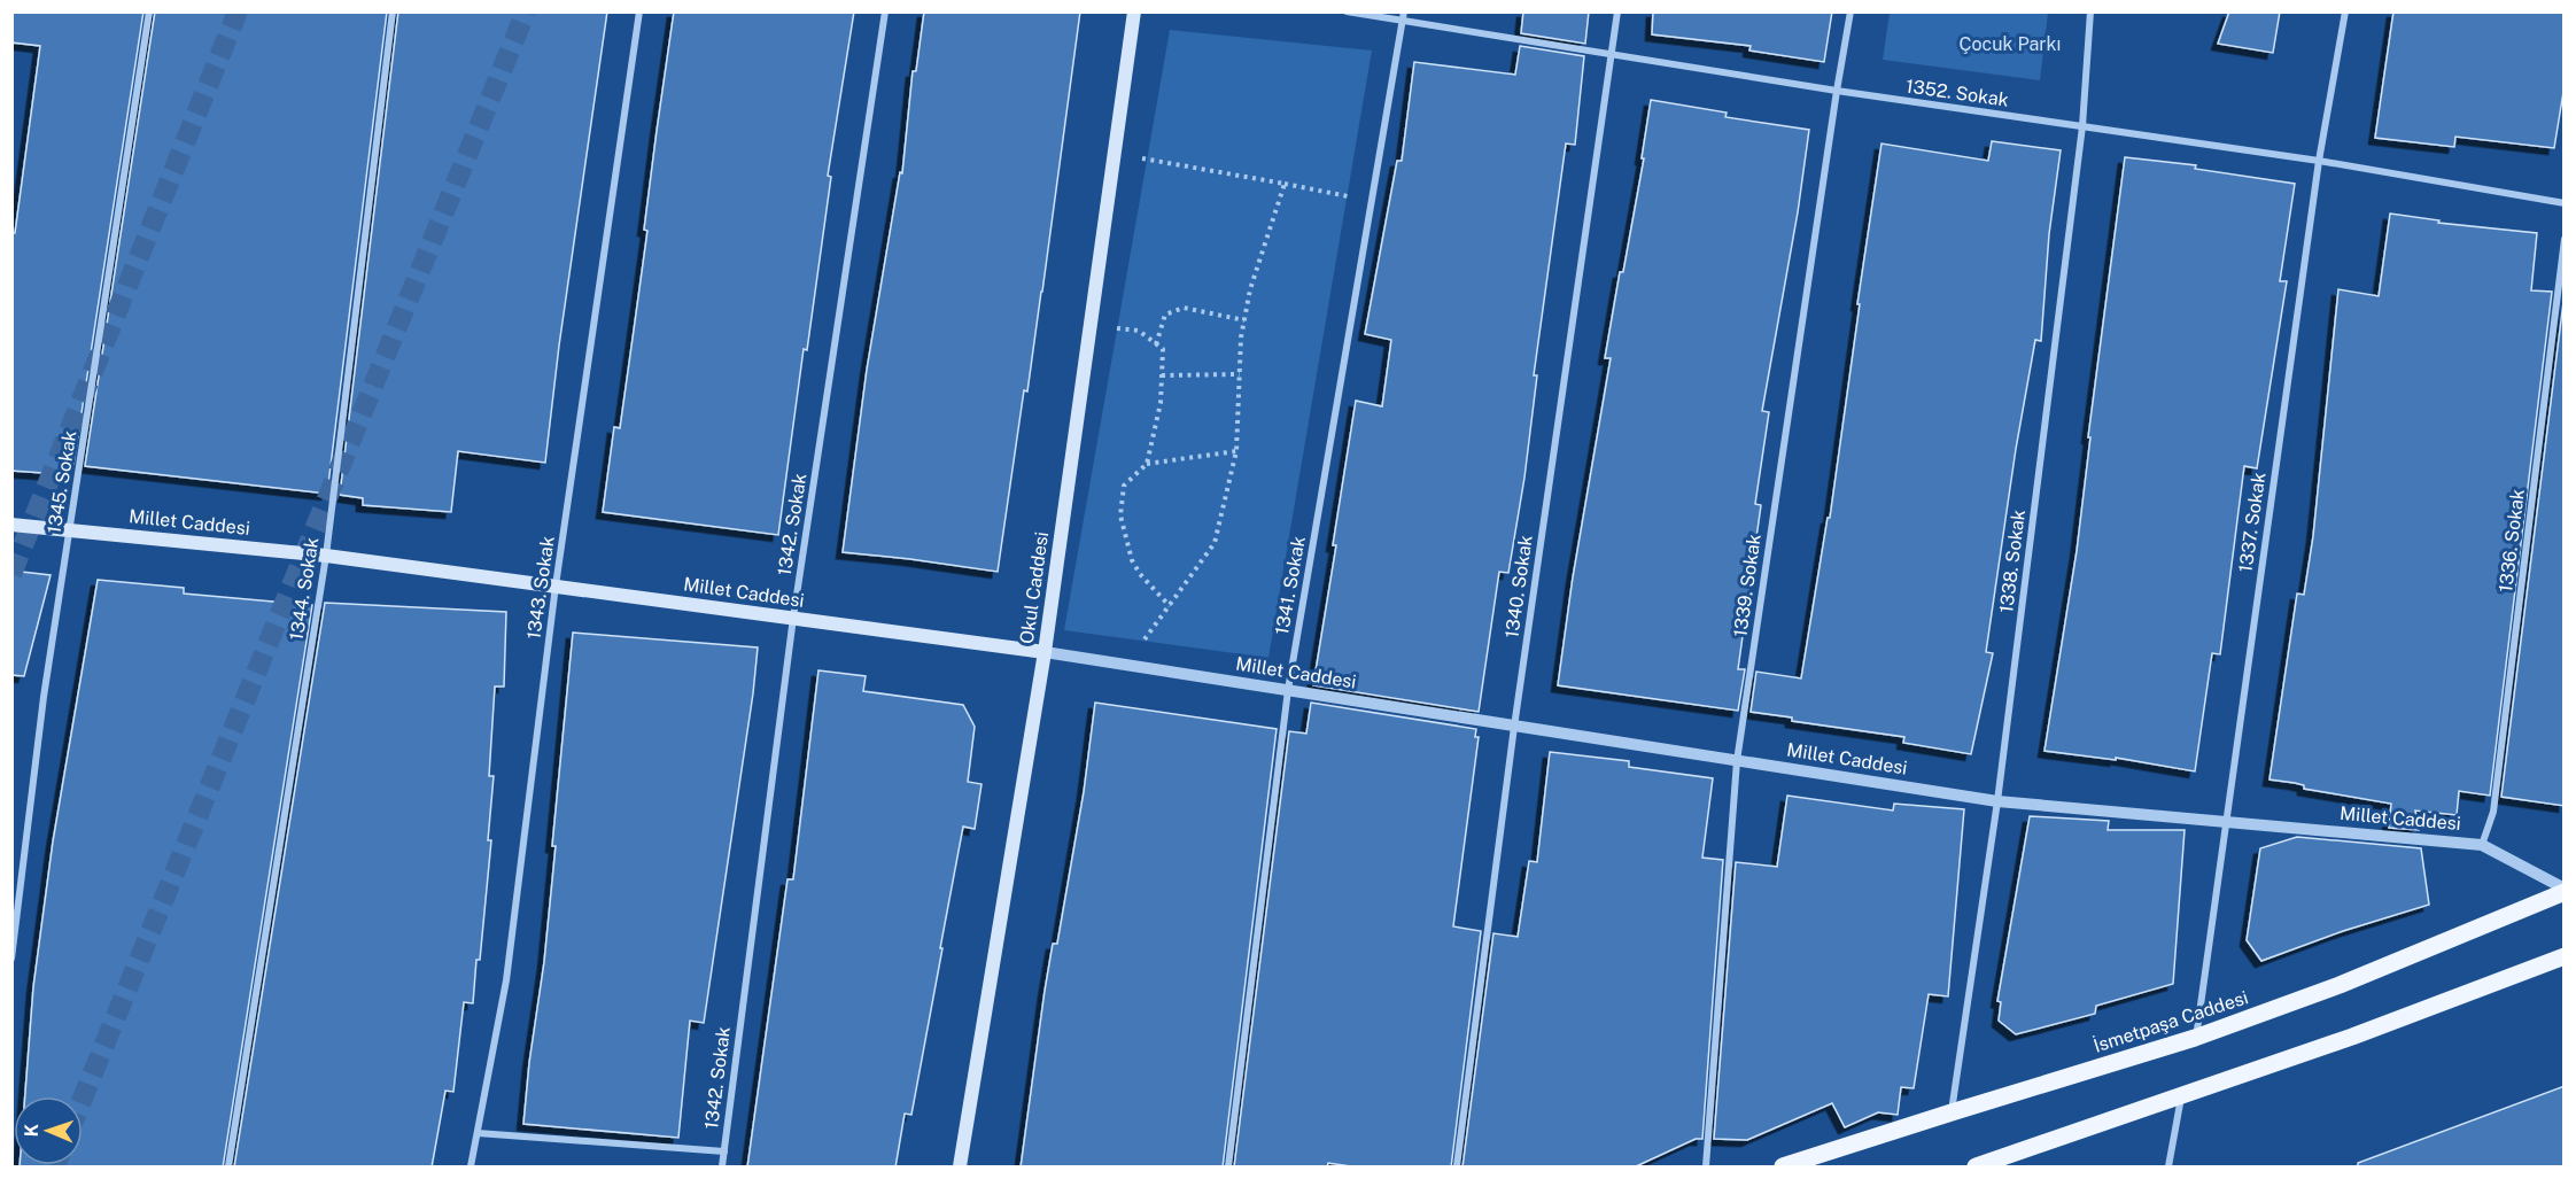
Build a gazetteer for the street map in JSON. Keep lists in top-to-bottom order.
{
  "streets": {
    "main road": ["Millet Caddesi", "Okul Caddesi", "İsmetpaşa Caddesi"],
    "street": [
      "1352. Sokak",
      "1345. Sokak",
      "1337. Sokak",
      "1342. Sokak",
      "1336. Sokak",
      "1338. Sokak",
      "1341. Sokak",
      "1339. Sokak",
      "1340. Sokak",
      "1343. Sokak",
      "1344. Sokak"
    ]
  },
  "crossings": [
    ["1352. Sokak", "1337. Sokak"],
    ["1352. Sokak", "1338. Sokak"],
    ["1352. Sokak", "1341. Sokak"],
    ["1352. Sokak", "1339. Sokak"],
    ["1352. Sokak", "1340. Sokak"],
    ["1345. Sokak", "Millet Caddesi"],
    ["Millet Caddesi", "1337. Sokak"],
    ["Millet Caddesi", "1342. Sokak"],
    ["Millet Caddesi", "1336. Sokak"],
    ["Millet Caddesi", "1338. Sokak"],
    ["Millet Caddesi", "1341. Sokak"],
    ["Millet Caddesi", "1339. Sokak"],
    ["Millet Caddesi", "1340. Sokak"],
    ["Millet Caddesi", "1343. Sokak"],
    ["Millet Caddesi", "Okul Caddesi"],
    ["Millet Caddesi", "1344. Sokak"],
    ["Millet Caddesi", "İsmetpaşa Caddesi"],
    ["1337. Sokak", "İsmetpaşa Caddesi"],
    ["1338. Sokak", "İsmetpaşa Caddesi"]
  ],
  "parks": ["Çocuk Parkı"],
  "north": "left"
}
